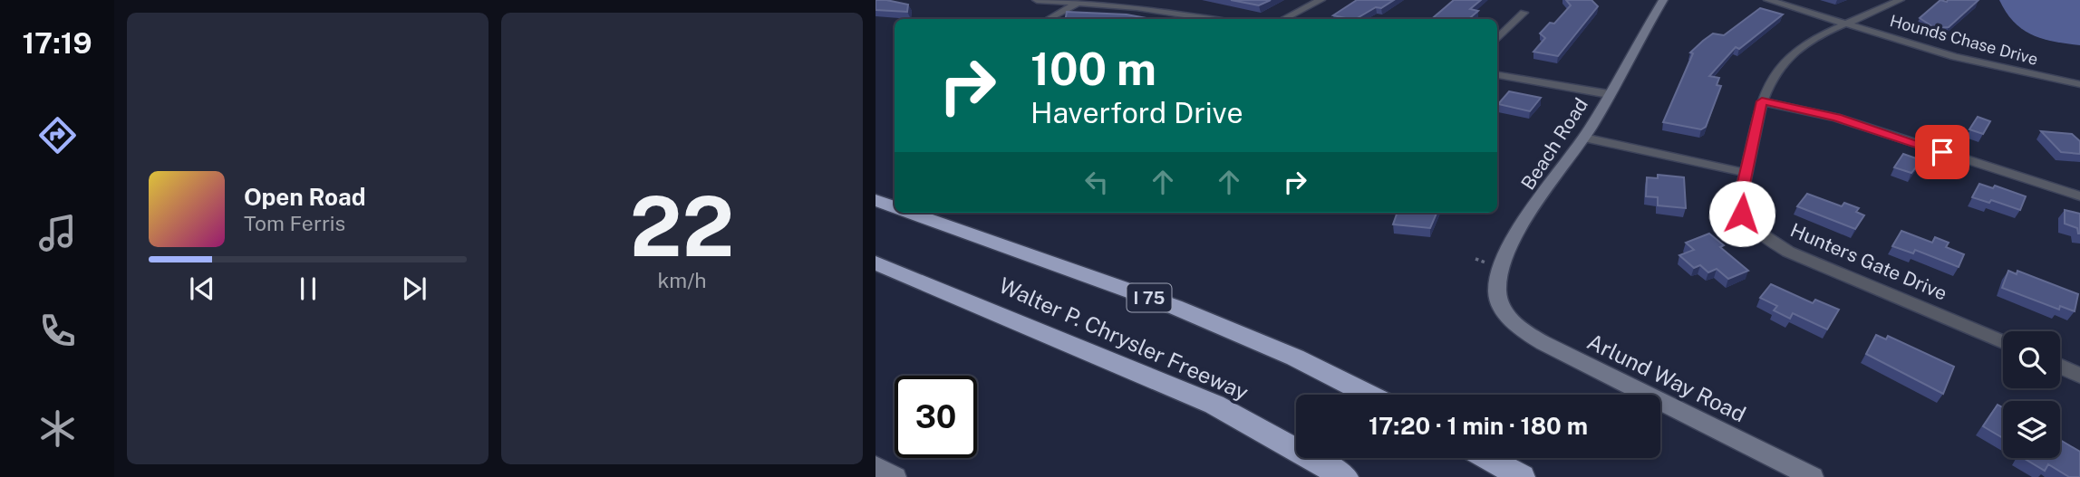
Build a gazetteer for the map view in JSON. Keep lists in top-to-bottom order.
{
  "streets": {
    "highway": ["I 75", "Walter P. Chrysler Freeway"],
    "street": [
      "Hounds Chase Drive",
      "Beach Road",
      "Hunters Gate Drive",
      "Arlund Way Road"
    ]
  },
  "crossings": [
    ["Hounds Chase Drive", "Hunters Gate Drive"],
    ["Beach Road", "Arlund Way Road"]
  ],
  "page": {
    "tabs": "17:19",
    "tile": ["22", "km/h"],
    "turn": ["100 m", "Haverford Drive"],
    "song": ["Open Road", "Tom Ferris"],
    "limit": "30",
    "trip": "17:20 · 1 min · 180 m"
  }
}
